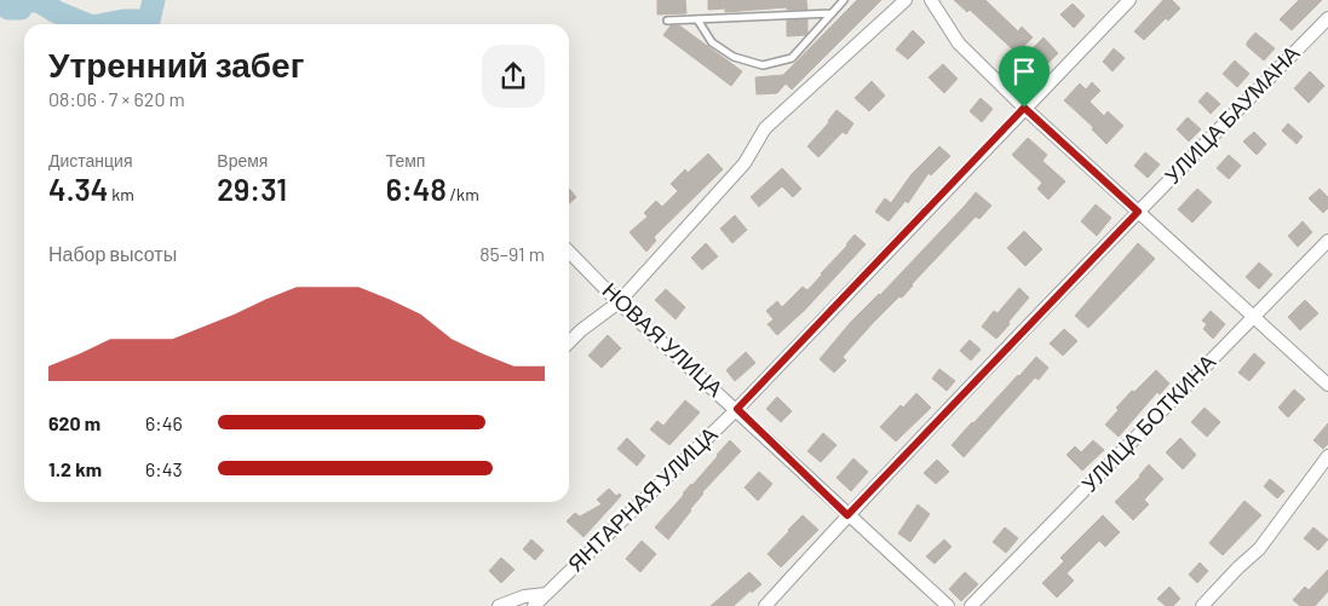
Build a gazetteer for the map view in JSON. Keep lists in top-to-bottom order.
{
  "streets": {
    "street": [
      "УЛИЦА БАУМАНА",
      "НОВАЯ УЛИЦА",
      "УЛИЦА БОТКИНА",
      "ЯНТАРНАЯ УЛИЦА"
    ]
  },
  "crossings": [
    ["УЛИЦА БАУМАНА", "НОВАЯ УЛИЦА"],
    ["НОВАЯ УЛИЦА", "ЯНТАРНАЯ УЛИЦА"]
  ],
  "page": {
    "heading": ["Утренний забег", "08:06 · 7 × 620 m"],
    "stats": [
      ["Дистанция", "4.34 km"],
      ["Время", "29:31"],
      ["Темп", "6:48 /km"]
    ],
    "chart": ["Набор высоты", "85–91 m"],
    "list": [
      {
        "name": "620 m",
        "note": "6:46"
      },
      {
        "name": "1.2 km",
        "note": "6:43"
      }
    ]
  }
}
